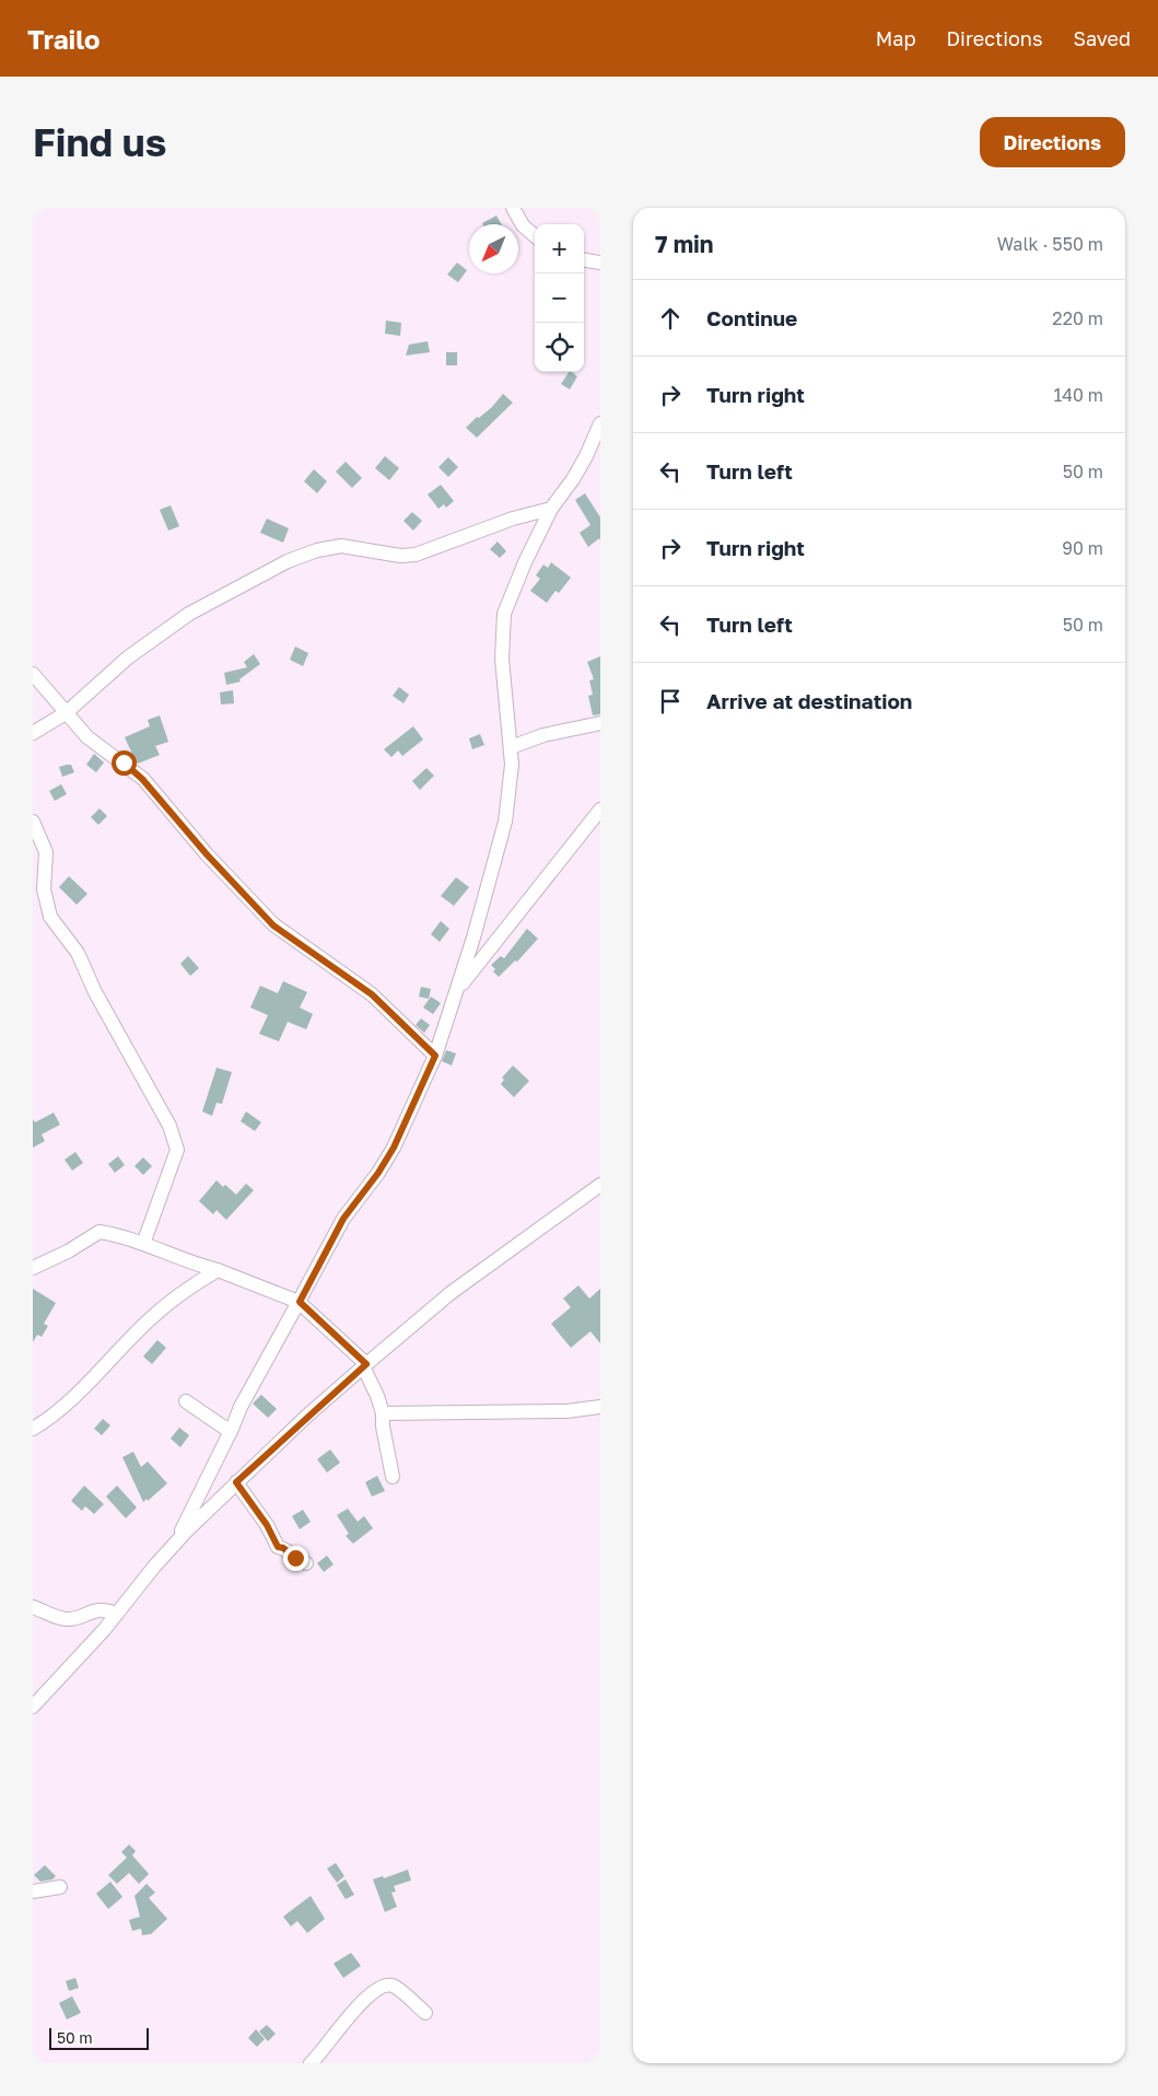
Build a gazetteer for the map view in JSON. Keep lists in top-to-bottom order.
{
  "scale_bar": "50 m",
  "north": "bottom left",
  "page": {
    "header": "Trailo",
    "nav": ["Map", "Directions", "Saved"],
    "buttons": "Directions",
    "title": "Find us",
    "heading": ["7 min", "Walk · 550 m"],
    "map_buttons": ["+", "−"],
    "list": [
      ["Continue", "220 m"],
      ["Turn right", "140 m"],
      ["Turn left", "50 m"],
      ["Turn right", "90 m"],
      ["Turn left", "50 m"],
      "Arrive at destination"
    ],
    "scale": "50 m"
  }
}
